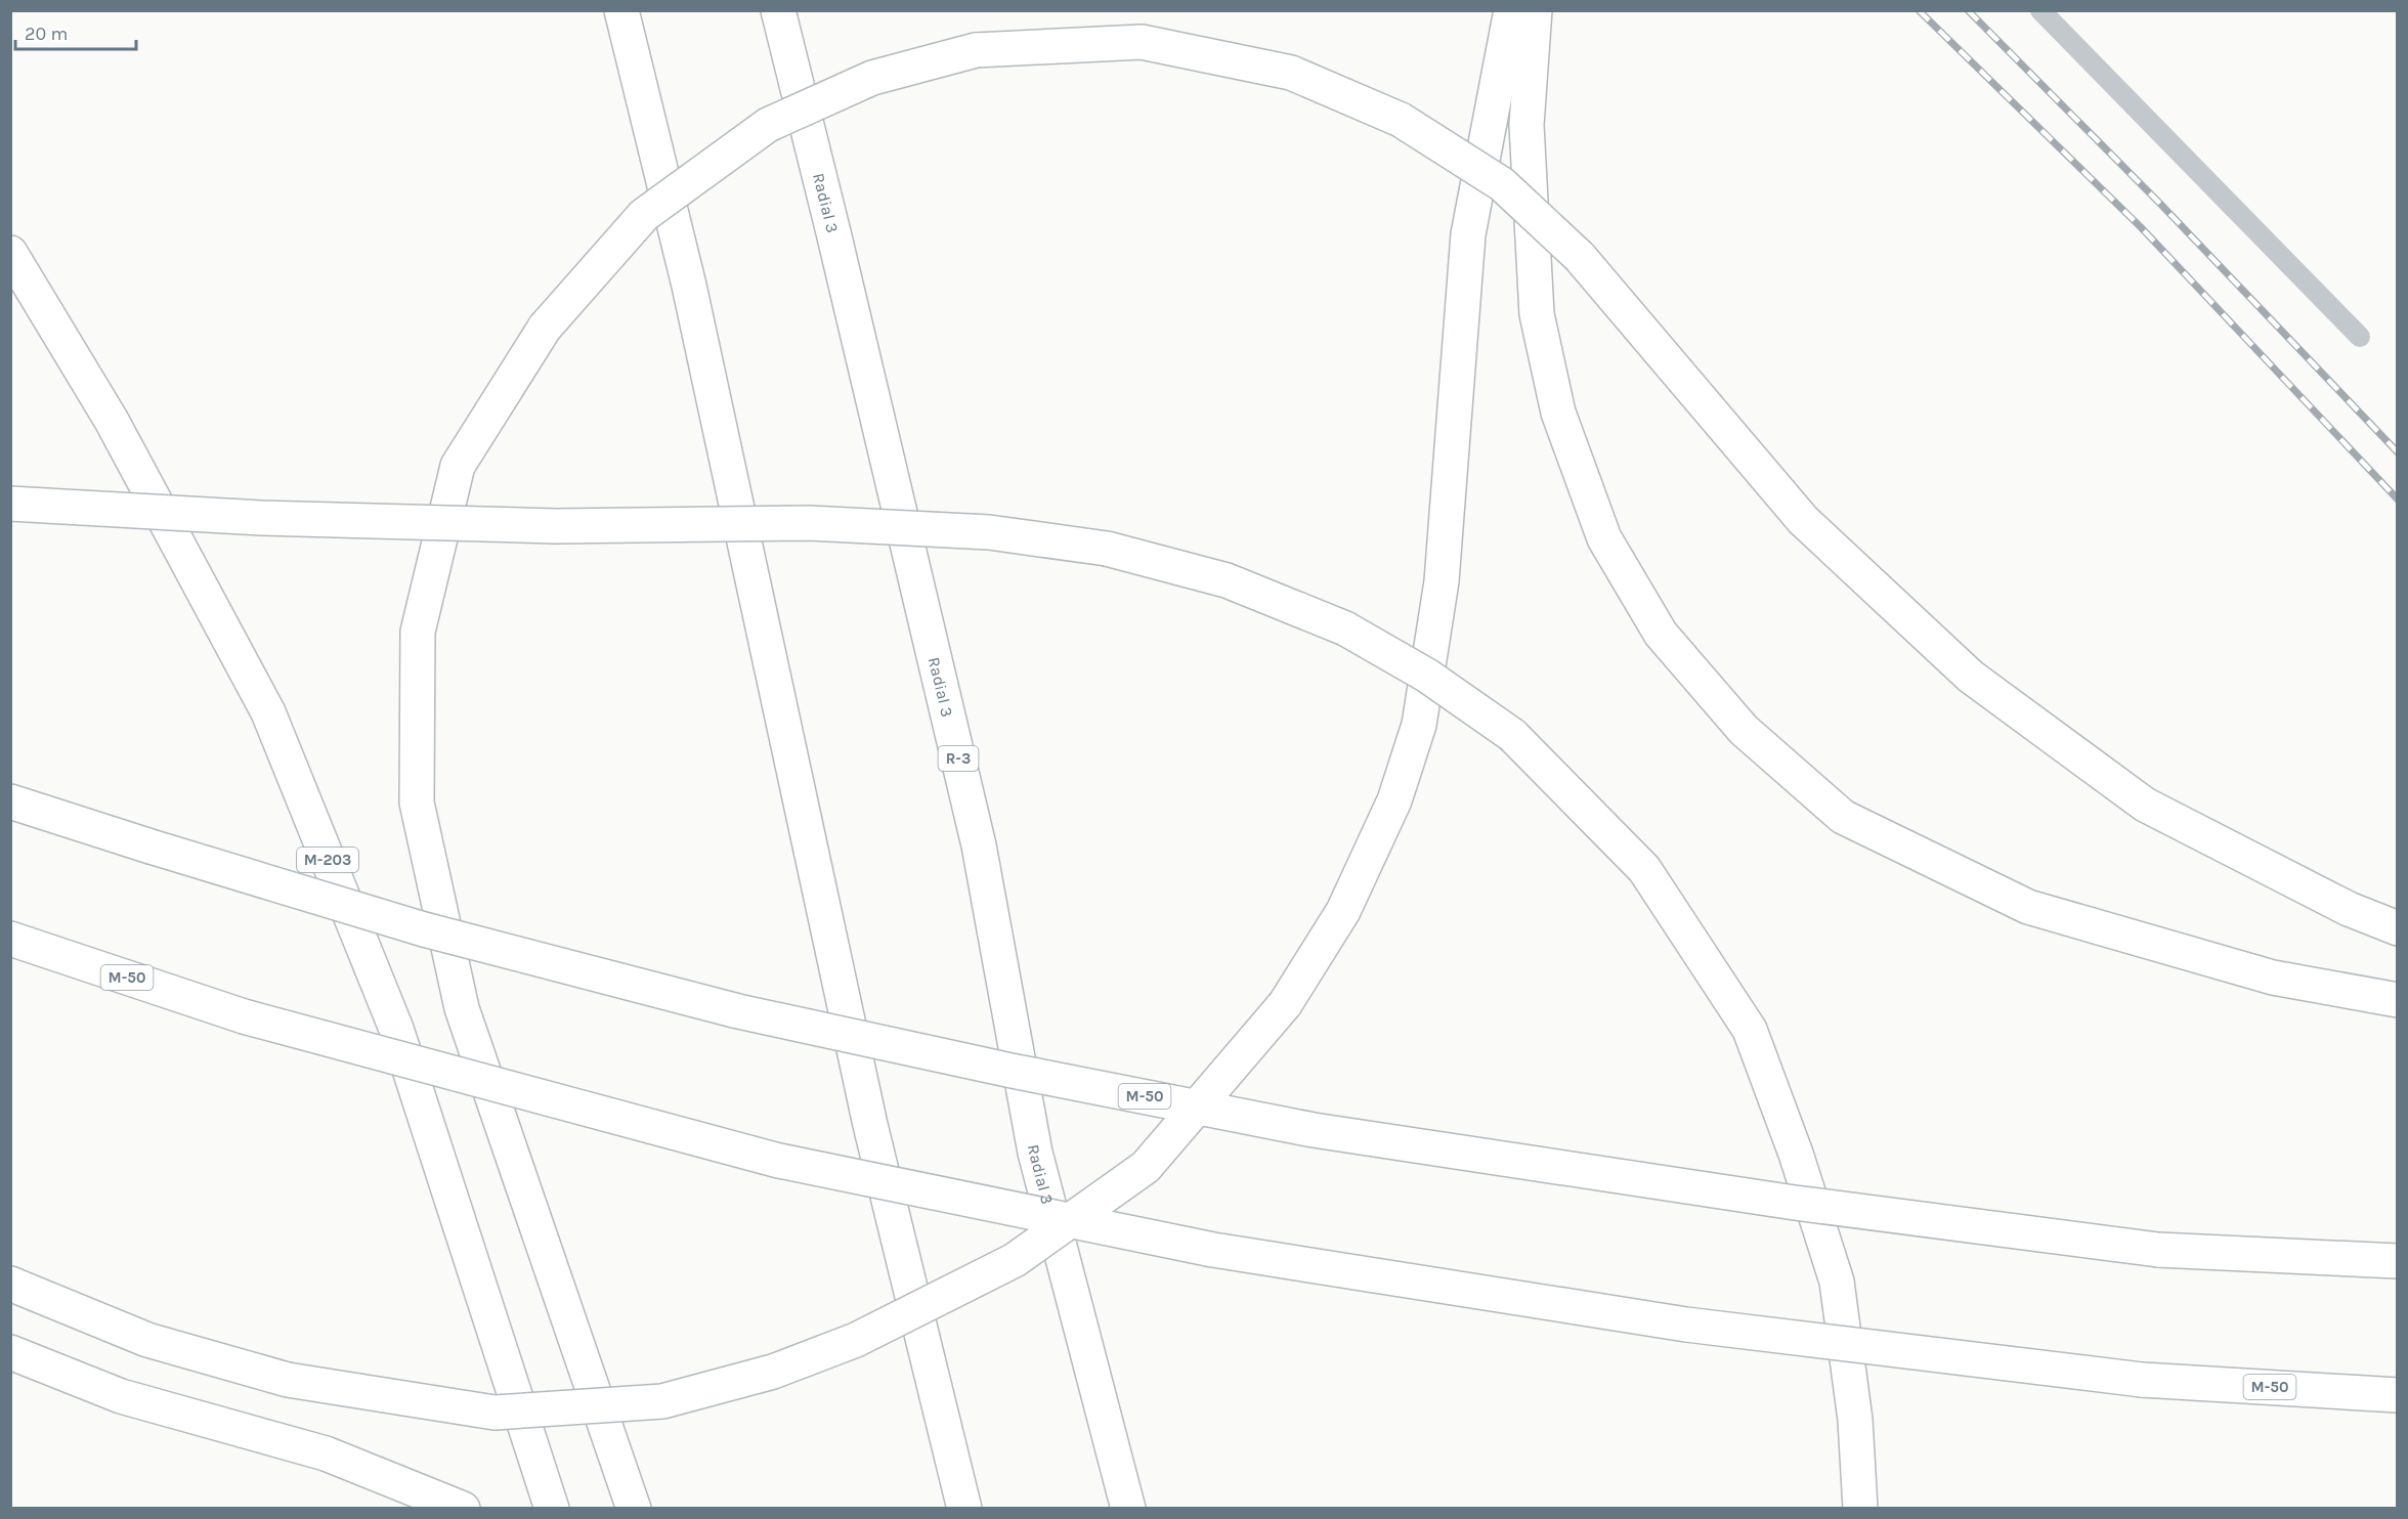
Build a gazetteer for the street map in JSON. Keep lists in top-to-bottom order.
{
  "streets": {
    "main road": [
      "Radial 3",
      "R-3",
      "M-203",
      "M-50"
    ]
  },
  "scale_bar": "20 m"
}
